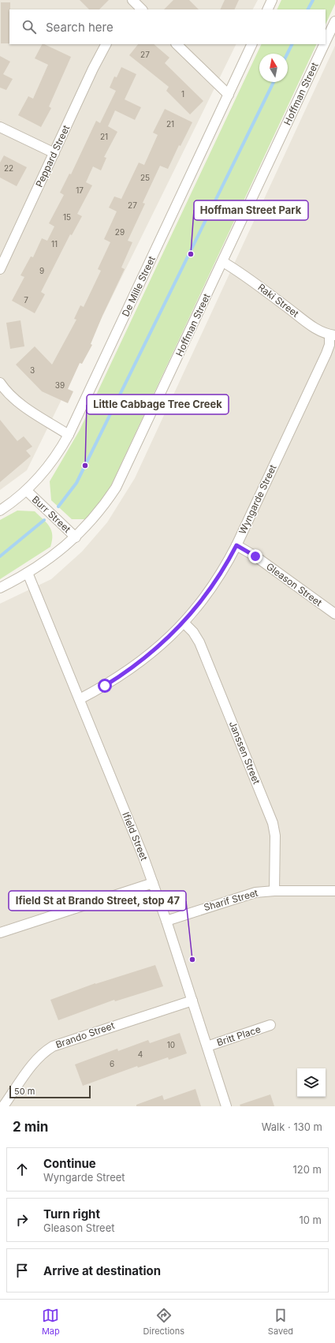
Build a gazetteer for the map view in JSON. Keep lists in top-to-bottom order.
{
  "streets": {
    "street": [
      "Hoffman Street",
      "Peppard Street",
      "De Mille Street",
      "Raki Street",
      "Wyngarde Street",
      "Burr Street",
      "Gleason Street",
      "Janssen Street",
      "Ifield Street",
      "Sharif Street",
      "Brando Street",
      "Britt Place"
    ]
  },
  "crossings": [
    ["Hoffman Street", "Raki Street"],
    ["Hoffman Street", "Burr Street"],
    ["Hoffman Street", "Ifield Street"],
    ["De Mille Street", "Burr Street"],
    ["Raki Street", "Wyngarde Street"],
    ["Wyngarde Street", "Gleason Street"],
    ["Wyngarde Street", "Janssen Street"],
    ["Wyngarde Street", "Ifield Street"],
    ["Janssen Street", "Sharif Street"],
    ["Ifield Street", "Sharif Street"],
    ["Ifield Street", "Brando Street"],
    ["Ifield Street", "Britt Place"]
  ],
  "places": ["Hoffman Street Park", "Little Cabbage Tree Creek", "Ifield St at Brando Street, stop 47"],
  "house_numbers": [
    "27",
    "1",
    "21",
    "21",
    "22",
    "25",
    "17",
    "27",
    "15",
    "29",
    "11",
    "9",
    "7",
    "3",
    "39",
    "10",
    "4",
    "6"
  ],
  "scale_bar": "50 m",
  "north": "top",
  "page": {
    "search": "Search here",
    "scale": "50 m",
    "heading": ["2 min", "Walk · 130 m"],
    "list": [
      ["Continue", "Wyngarde Street", "120 m"],
      ["Turn right", "Gleason Street", "10 m"],
      "Arrive at destination"
    ],
    "nav": ["Map", "Directions", "Saved"]
  }
}
